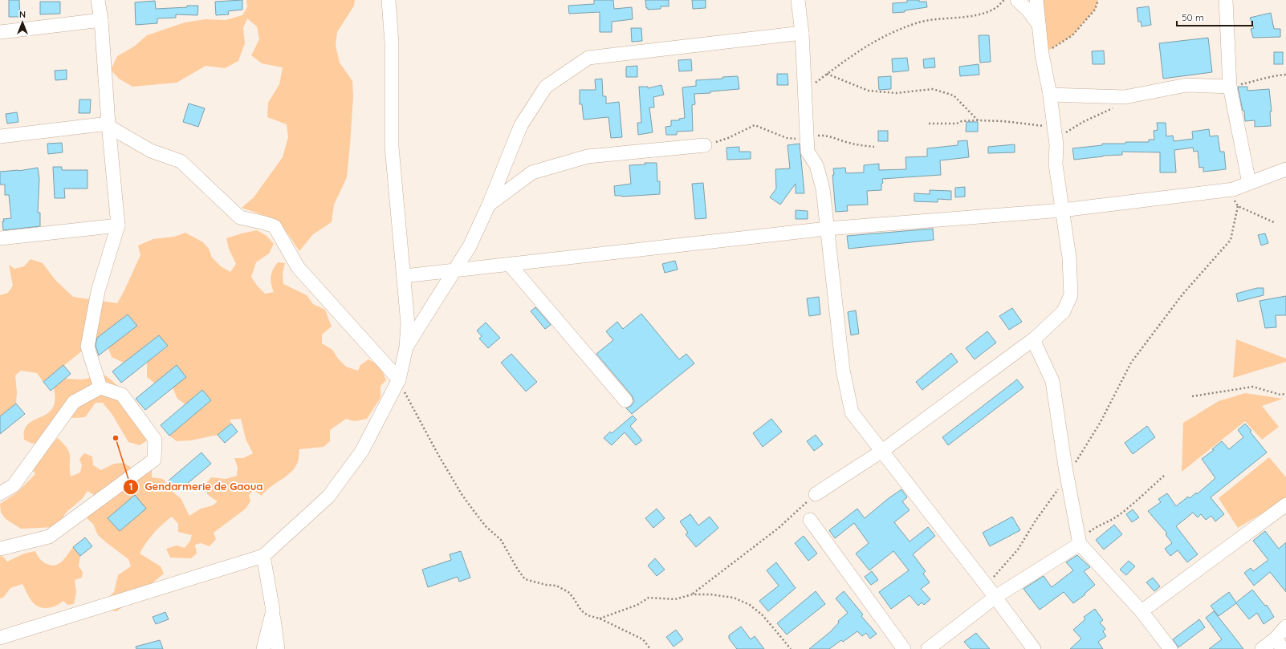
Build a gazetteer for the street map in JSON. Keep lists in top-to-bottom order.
{
  "places": ["Gendarmerie de Gaoua"],
  "scale_bar": "50 m",
  "north": "top"
}
